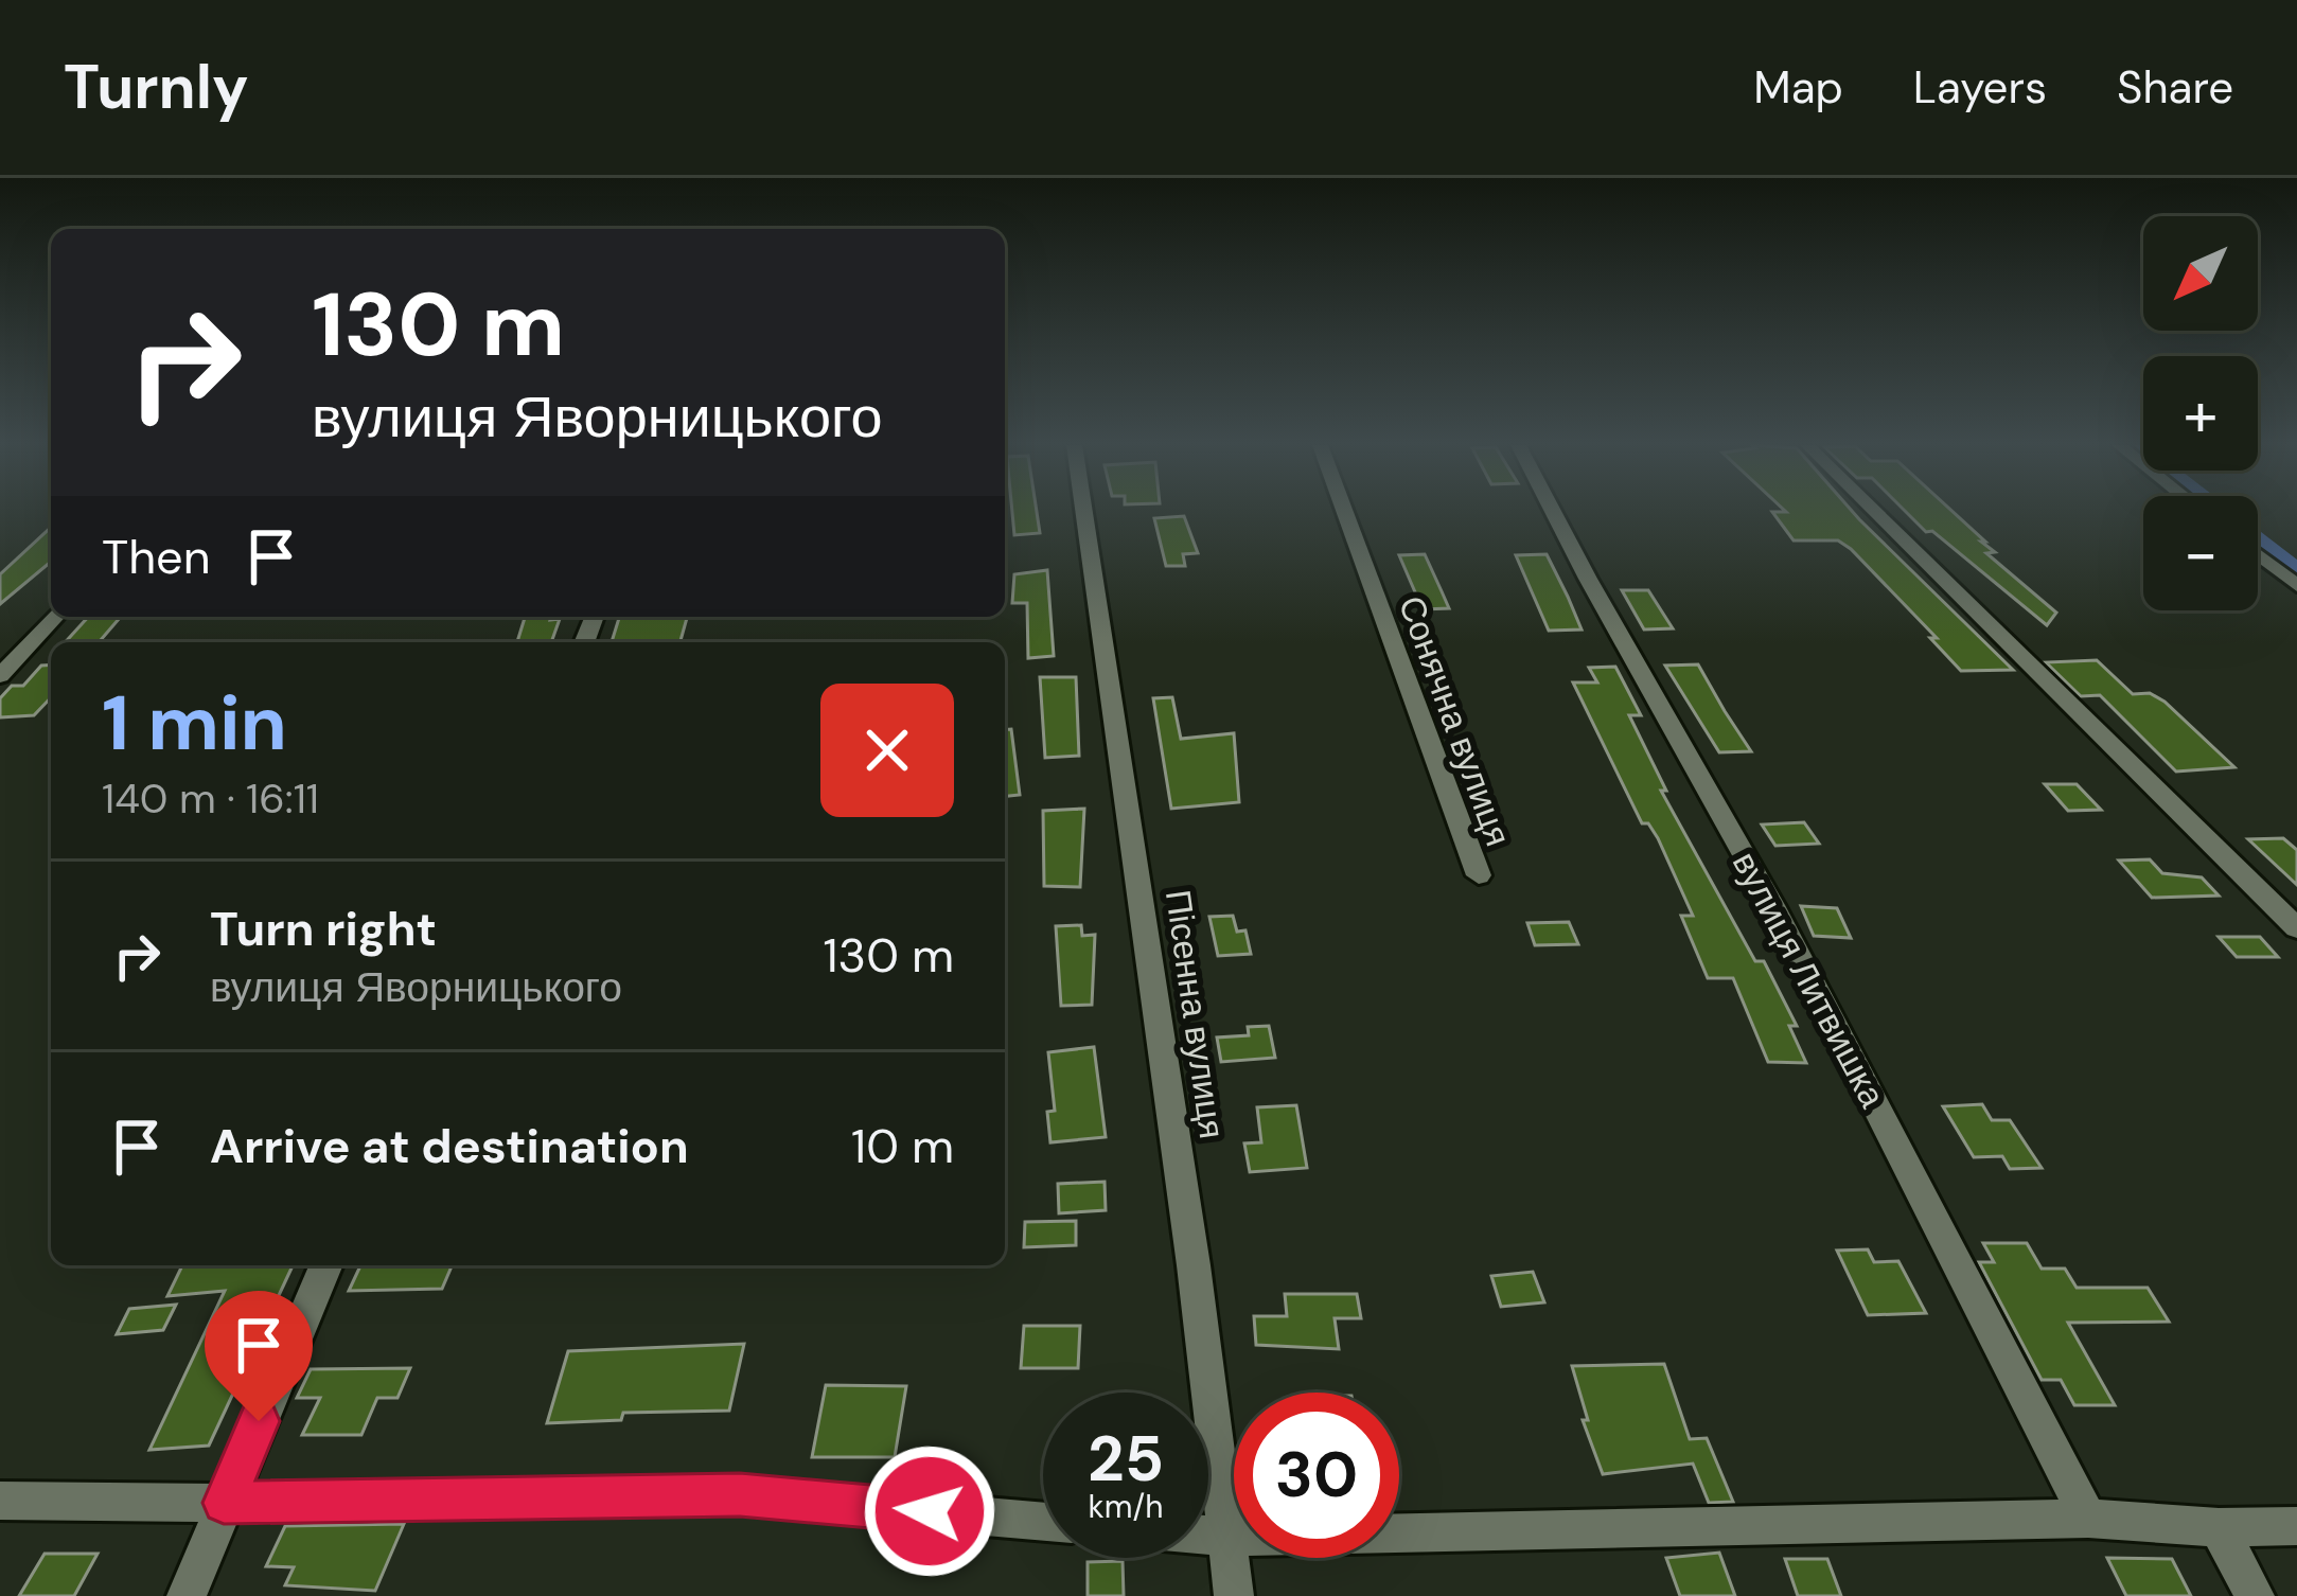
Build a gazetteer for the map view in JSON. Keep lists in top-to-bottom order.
{
  "streets": {
    "street": ["Сонячна вулиця", "вулиця Литвишка", "Пісенна вулиця"]
  },
  "north": "bottom left",
  "page": {
    "header": "Turnly",
    "nav": ["Map", "Layers", "Share"],
    "map_buttons": ["+", "−"],
    "turn": ["130 m", "вулиця Яворницького"],
    "then": "Then",
    "heading": ["1 min", "140 m · 16:11"],
    "list": [
      {
        "name": "Turn right",
        "note": "вулиця Яворницького",
        "value": "130 m"
      },
      {
        "name": "Arrive at destination",
        "value": "10 m"
      }
    ],
    "speed": "25 km/h",
    "limit": "30"
  }
}
